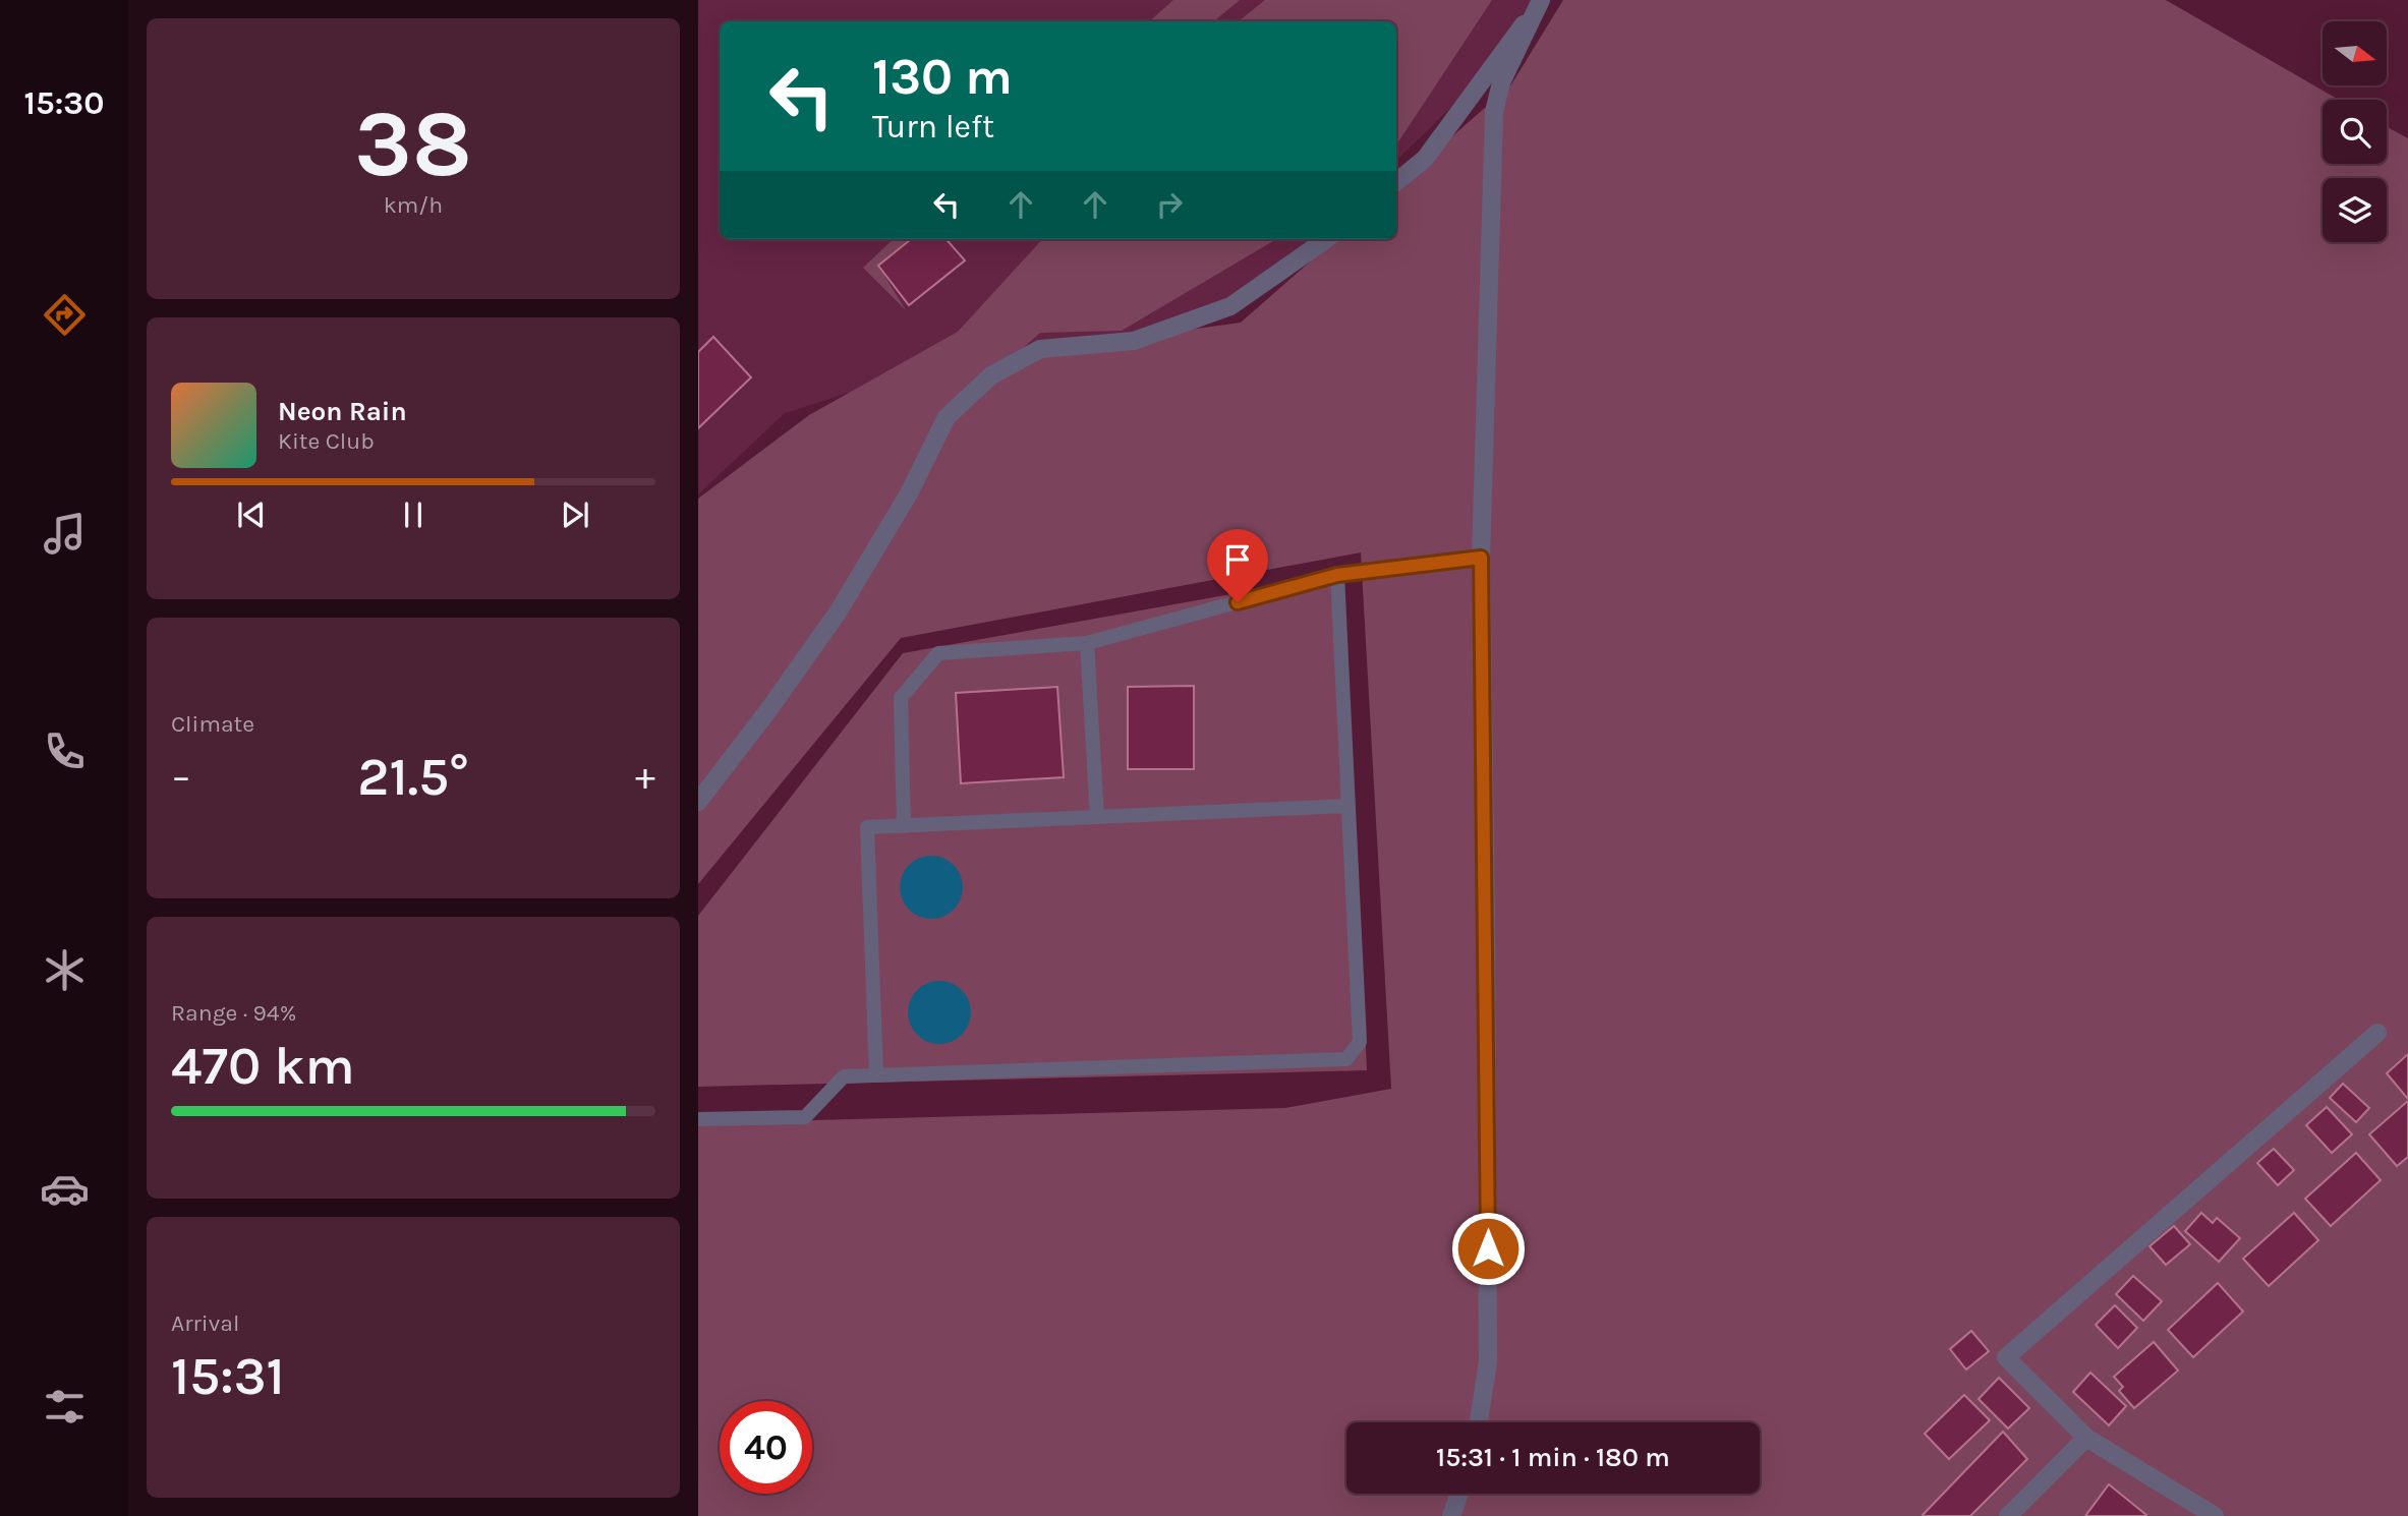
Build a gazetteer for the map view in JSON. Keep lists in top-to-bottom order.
{
  "north": "right",
  "page": {
    "tabs": "15:30",
    "tile": [
      ["38", "km/h"],
      "Climate",
      ["Range · 94%", "470 km"],
      ["Arrival", "15:31"]
    ],
    "turn": ["130 m", "Turn left"],
    "song": ["Neon Rain", "Kite Club"],
    "heat": ["−", "21.5°", "+"],
    "limit": "40",
    "trip": "15:31 · 1 min · 180 m"
  }
}
